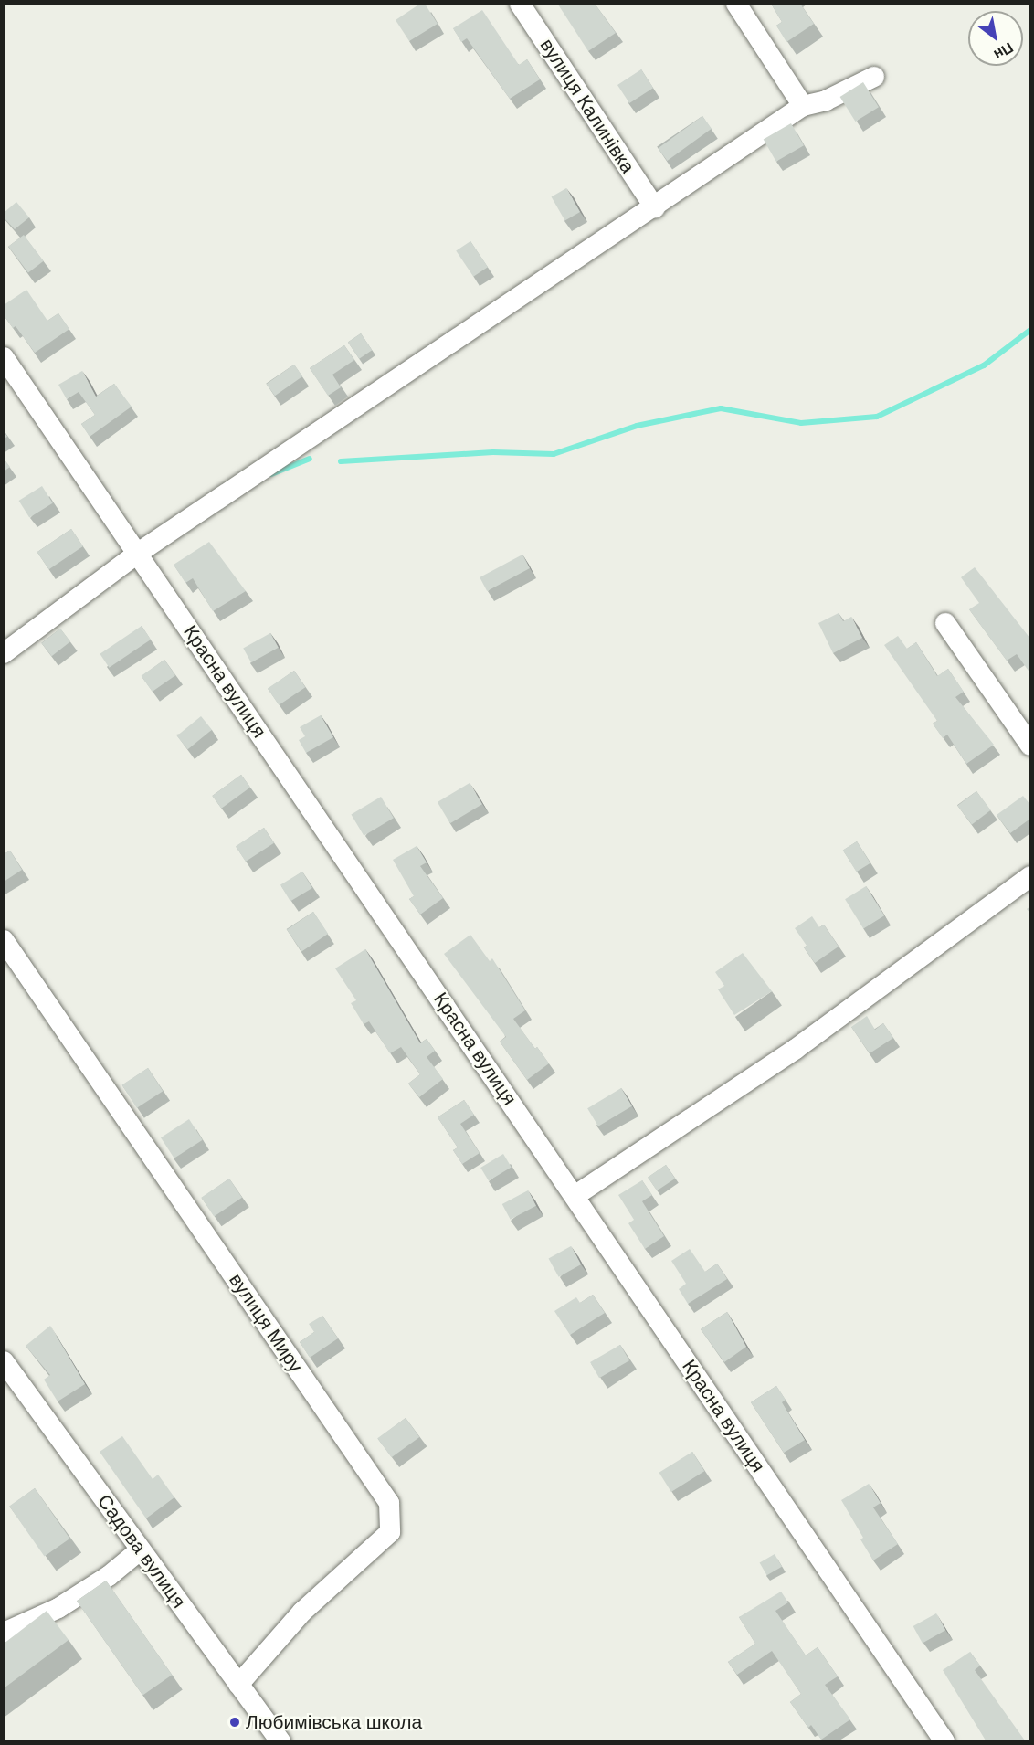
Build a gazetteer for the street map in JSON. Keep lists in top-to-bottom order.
{
  "streets": {
    "street": [
      "вулиця Калинівка",
      "Красна вулиця",
      "вулиця Миру",
      "Садова вулиця"
    ]
  },
  "crossings": [
    ["вулиця Миру", "Садова вулиця"]
  ],
  "places": ["Любимівська школа"],
  "north": "bottom right"
}
